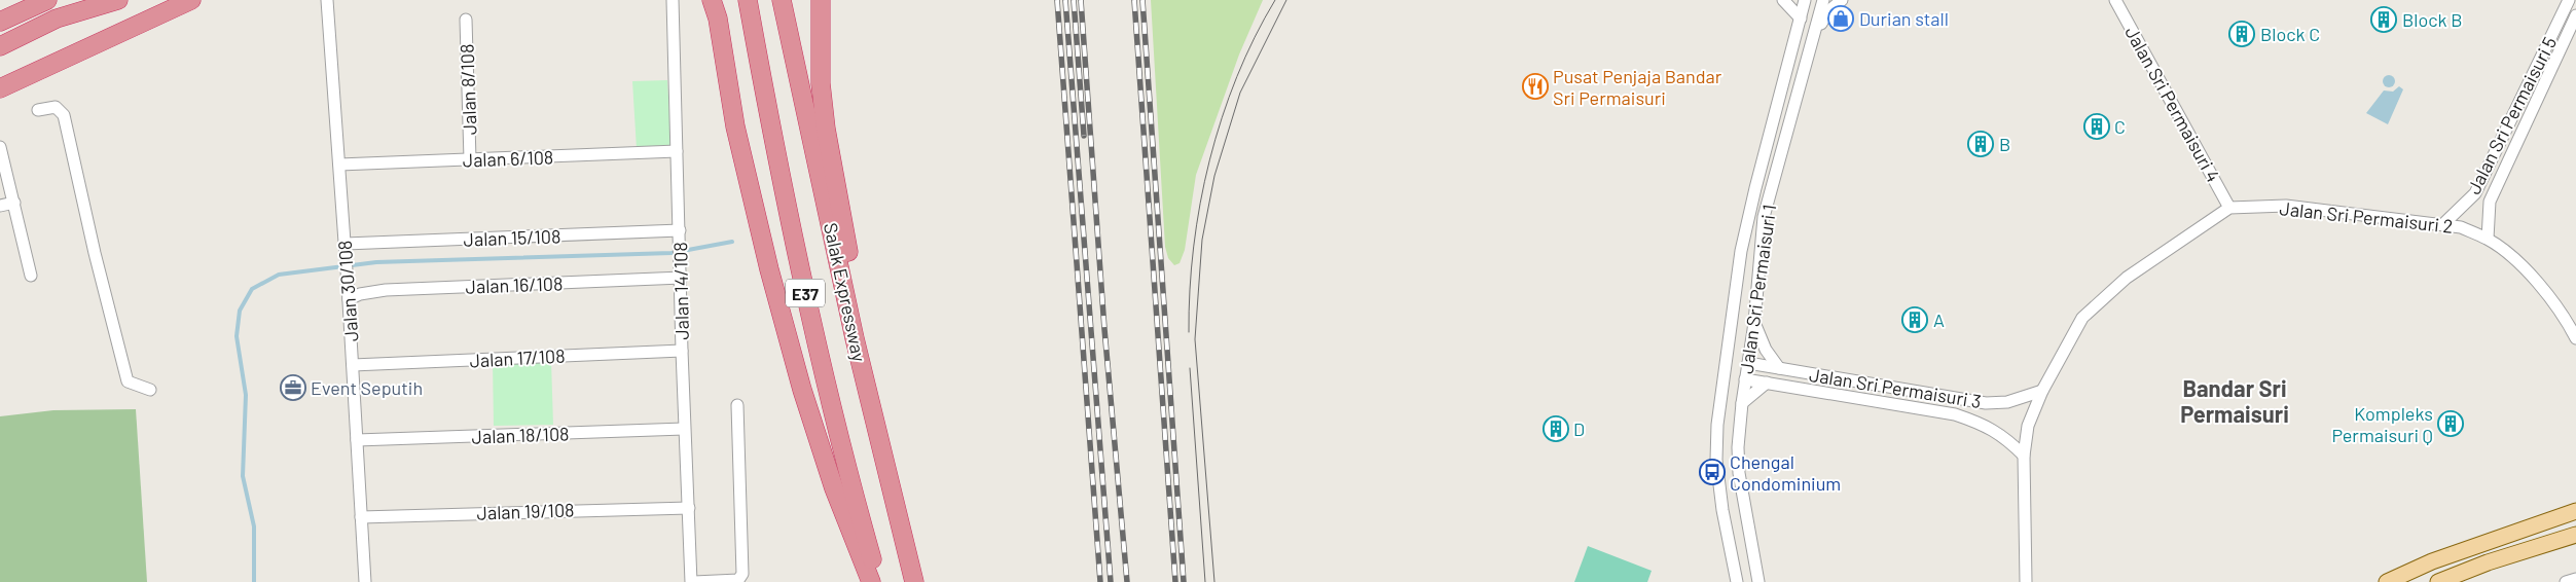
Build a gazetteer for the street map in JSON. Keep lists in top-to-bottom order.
{
  "streets": {
    "highway": ["Salak Expressway", "E37"],
    "street": [
      "Jalan 8/108",
      "Jalan Sri Permaisuri 4",
      "Jalan Sri Permaisuri 5",
      "Jalan 6/108",
      "Jalan Sri Permaisuri 2",
      "Jalan 15/108",
      "Jalan 16/108",
      "Jalan Sri Permaisuri 1",
      "Jalan 30/108",
      "Jalan 14/108",
      "Jalan 17/108",
      "Jalan Sri Permaisuri 3",
      "Jalan 18/108",
      "Jalan 19/108"
    ]
  },
  "crossings": [
    ["Jalan 8/108", "Jalan 6/108"],
    ["Jalan Sri Permaisuri 4", "Jalan Sri Permaisuri 2"],
    ["Jalan Sri Permaisuri 5", "Jalan Sri Permaisuri 2"],
    ["Jalan 6/108", "Jalan 30/108"],
    ["Jalan 6/108", "Jalan 14/108"],
    ["Jalan 15/108", "Jalan 30/108"],
    ["Jalan 15/108", "Jalan 14/108"],
    ["Jalan 16/108", "Jalan 30/108"],
    ["Jalan 16/108", "Jalan 14/108"],
    ["Jalan Sri Permaisuri 1", "Jalan Sri Permaisuri 3"],
    ["Jalan 30/108", "Jalan 17/108"],
    ["Jalan 30/108", "Jalan 18/108"],
    ["Jalan 30/108", "Jalan 19/108"],
    ["Jalan 14/108", "Jalan 17/108"],
    ["Jalan 14/108", "Jalan 18/108"],
    ["Jalan 14/108", "Jalan 19/108"]
  ],
  "districts": ["Bandar Sri Permaisuri"],
  "places": {
    "shop": ["Durian stall"],
    "building": [
      "Block B",
      "Block C",
      "C",
      "B",
      "A",
      "Kompleks Permaisuri Q",
      "D"
    ],
    "restaurant": ["Pusat Penjaja Bandar Sri Permaisuri"],
    "office": ["Event Seputih"],
    "bus stop": ["Chengal Condominium"]
  }
}
